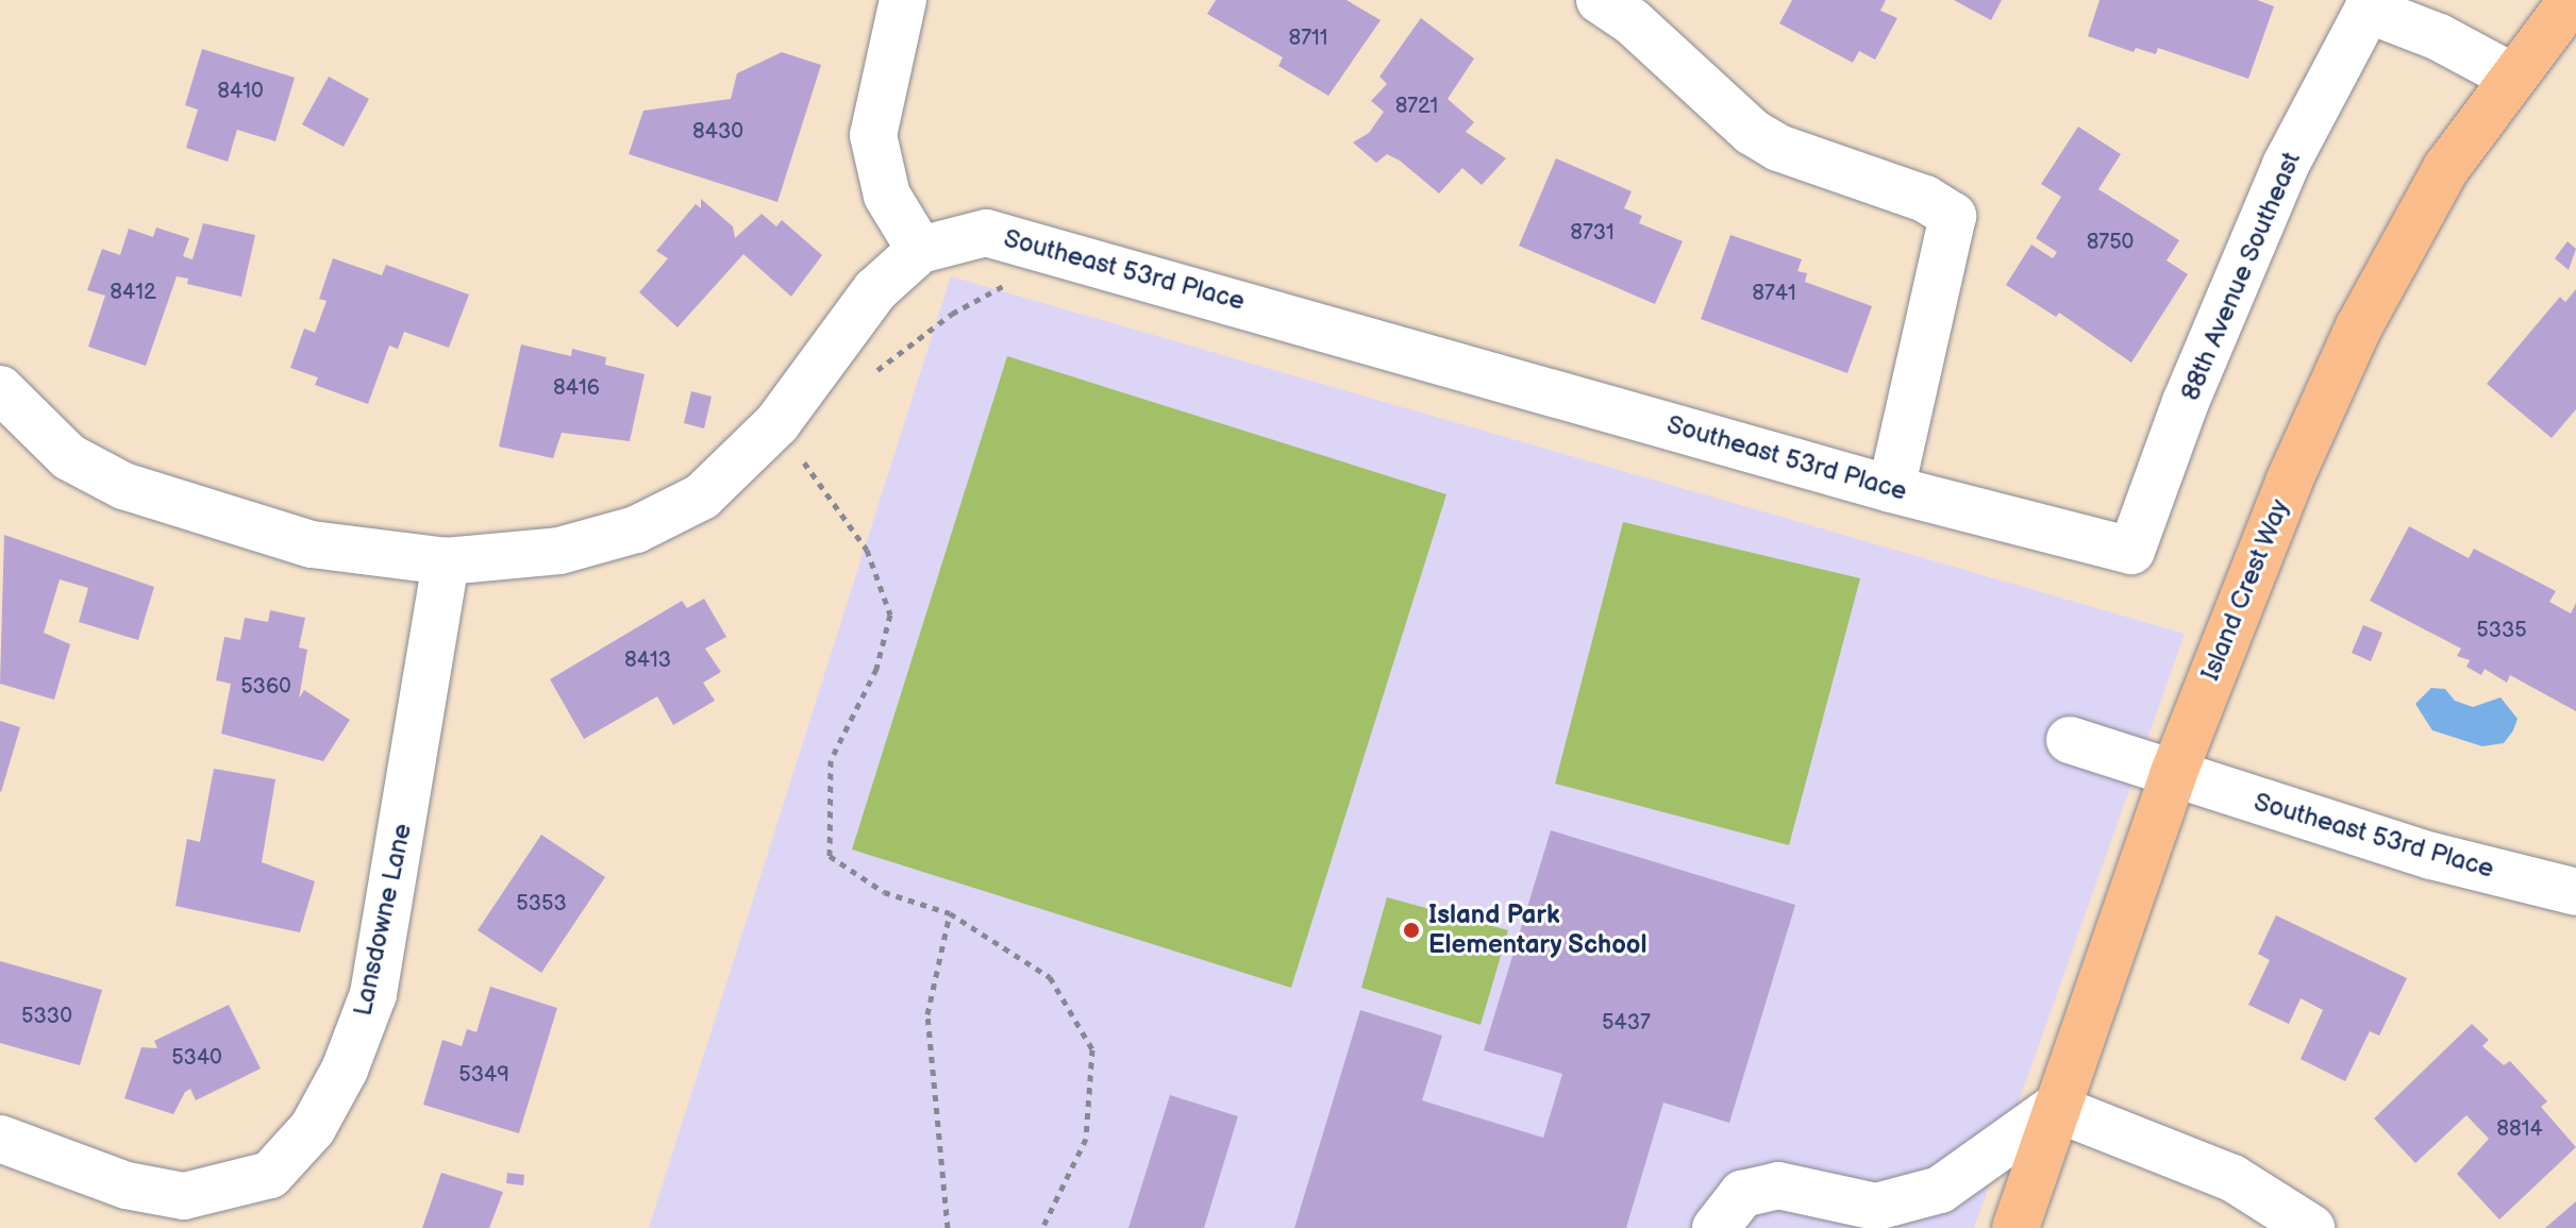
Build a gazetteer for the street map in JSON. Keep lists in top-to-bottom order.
{
  "streets": {
    "main road": ["Island Crest Way"],
    "street": ["Southeast 53rd Place", "88th Avenue Southeast", "Lansdowne Lane"]
  },
  "crossings": [
    ["Southeast 53rd Place", "88th Avenue Southeast"],
    ["Southeast 53rd Place", "Island Crest Way"],
    ["Southeast 53rd Place", "Lansdowne Lane"],
    ["88th Avenue Southeast", "Island Crest Way"]
  ],
  "places": ["Island Park Elementary School"],
  "house_numbers": [
    "8711",
    "8410",
    "8721",
    "8430",
    "8731",
    "8750",
    "8412",
    "8741",
    "8416",
    "5335",
    "8413",
    "5360",
    "5353",
    "5330",
    "5437",
    "5340",
    "5349",
    "8814"
  ]
}
